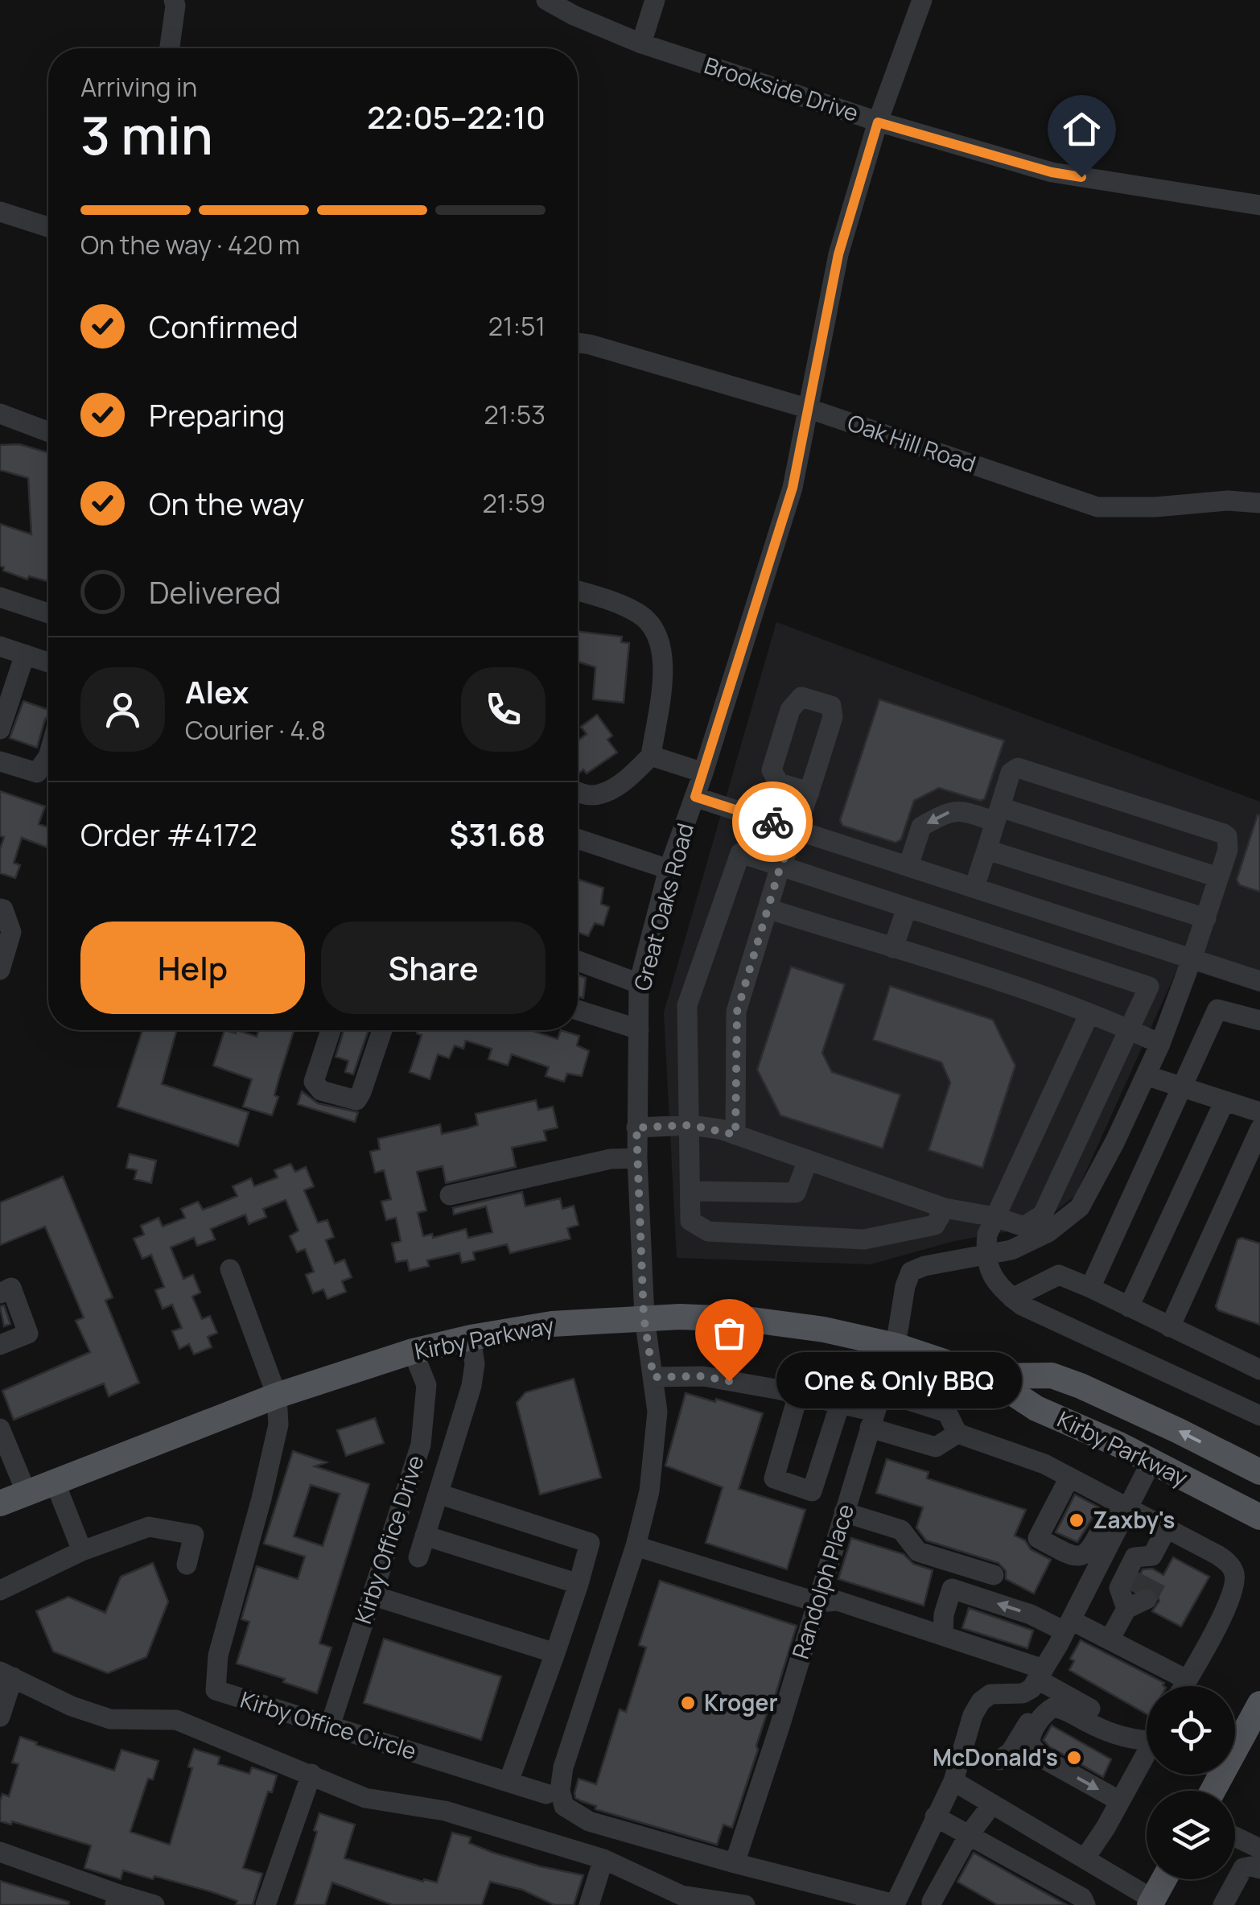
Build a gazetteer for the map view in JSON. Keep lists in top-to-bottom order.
{
  "streets": {
    "main road": ["Kirby Parkway"],
    "street": [
      "Brookside Drive",
      "Oak Hill Road",
      "Great Oaks Road",
      "Kirby Office Drive",
      "Randolph Place",
      "Kirby Office Circle"
    ]
  },
  "crossings": [
    ["Brookside Drive", "Great Oaks Road"],
    ["Oak Hill Road", "Great Oaks Road"],
    ["Great Oaks Road", "Kirby Parkway"],
    ["Great Oaks Road", "Randolph Place"],
    ["Kirby Parkway", "Kirby Office Drive"],
    ["Kirby Parkway", "Randolph Place"],
    ["Kirby Parkway", "Kirby Office Circle"],
    ["Kirby Office Drive", "Kirby Office Circle"]
  ],
  "places": [
    "One & Only BBQ",
    "Zaxby's",
    "Kroger",
    "McDonald's"
  ],
  "page": {
    "heading": ["3 min", "Arriving in", "22:05–22:10"],
    "panel": [
      "Alex",
      "Courier · 4.8",
      "Order #4172",
      "$31.68"
    ],
    "bar": "On the way · 420 m",
    "list": [
      ["Confirmed", "21:51"],
      ["Preparing", "21:53"],
      ["On the way", "21:59"],
      "Delivered"
    ],
    "buttons": ["Help", "Share"],
    "bubble": "One & Only BBQ"
  }
}
